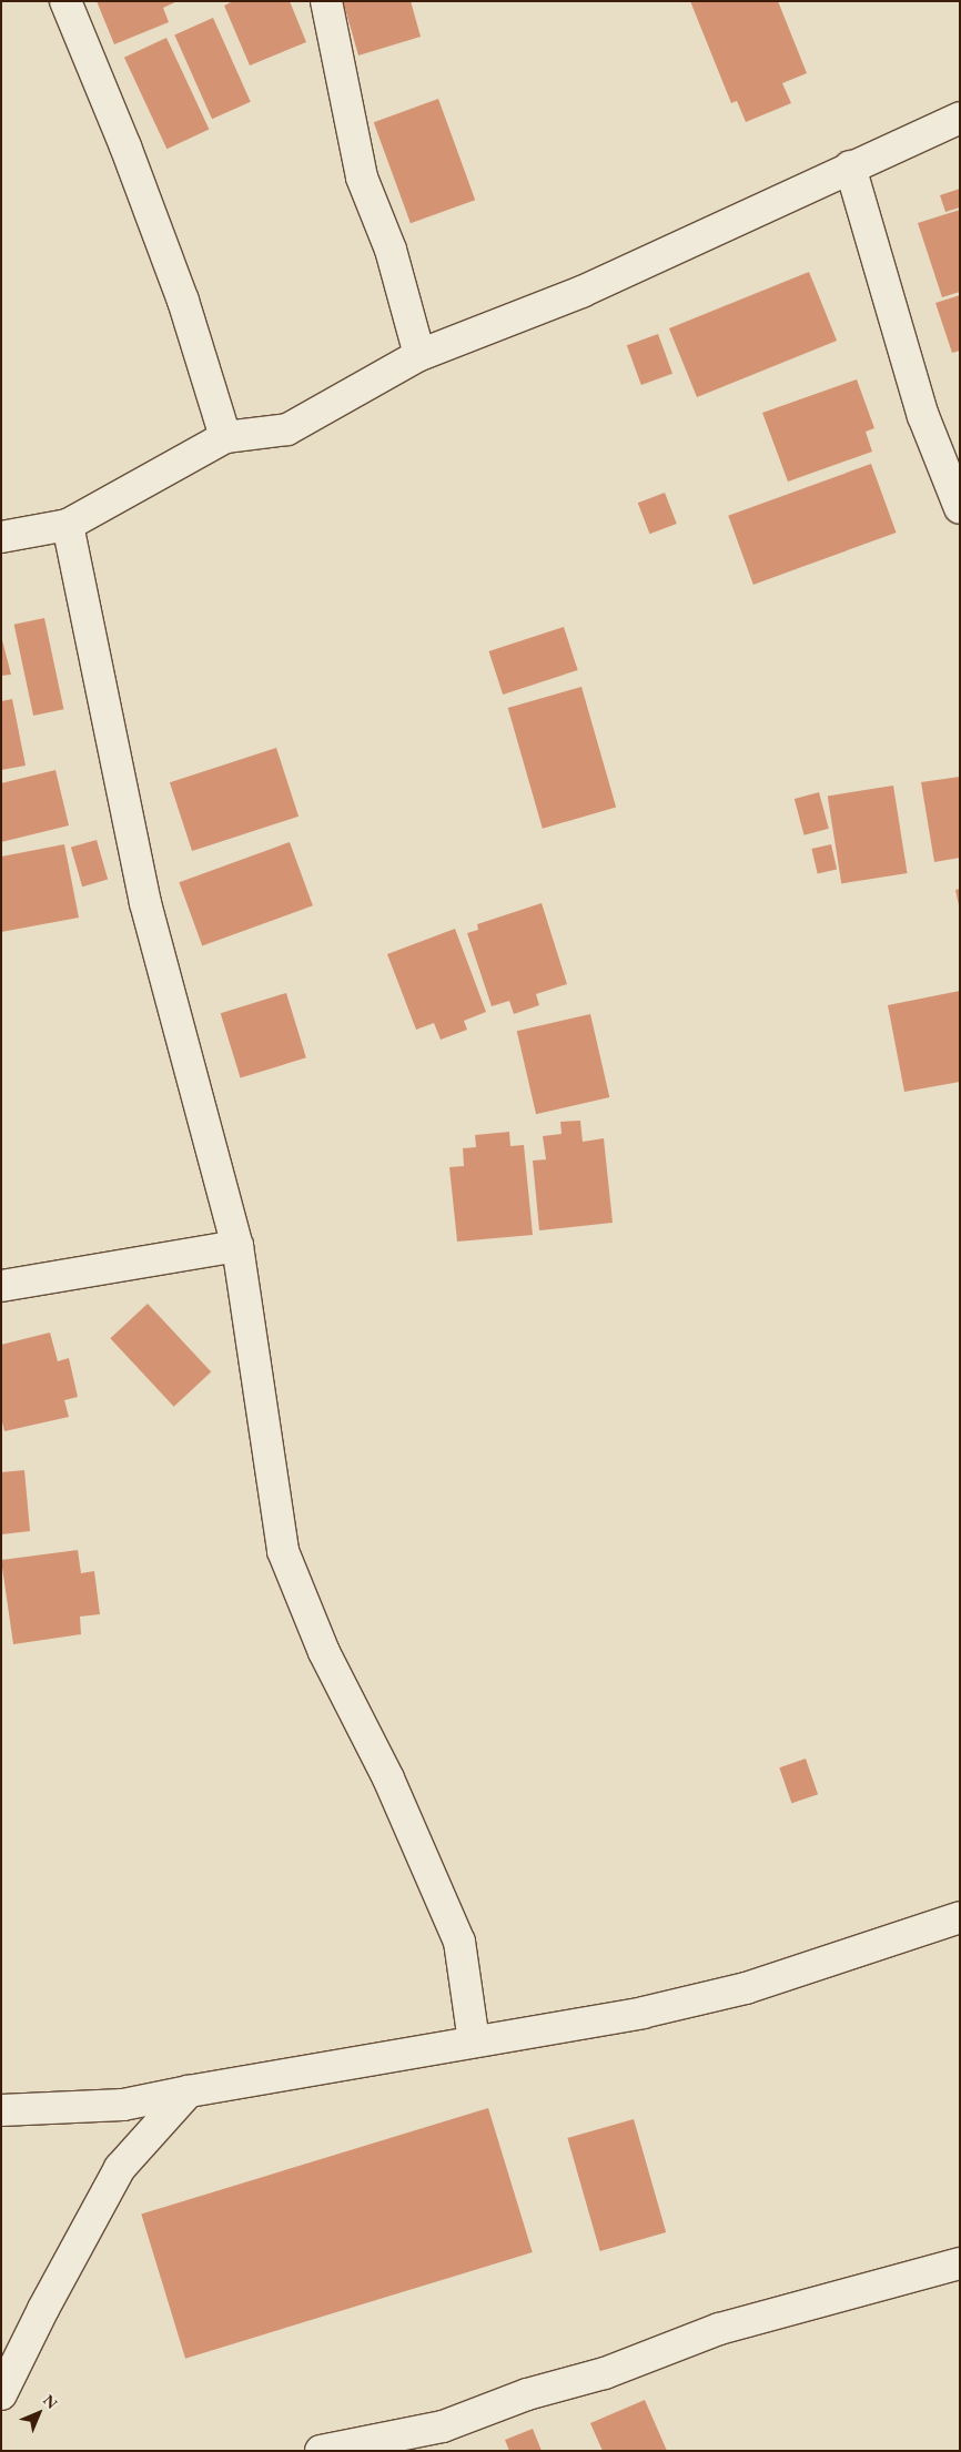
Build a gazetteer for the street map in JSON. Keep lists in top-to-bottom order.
{
  "north": "top right"
}
